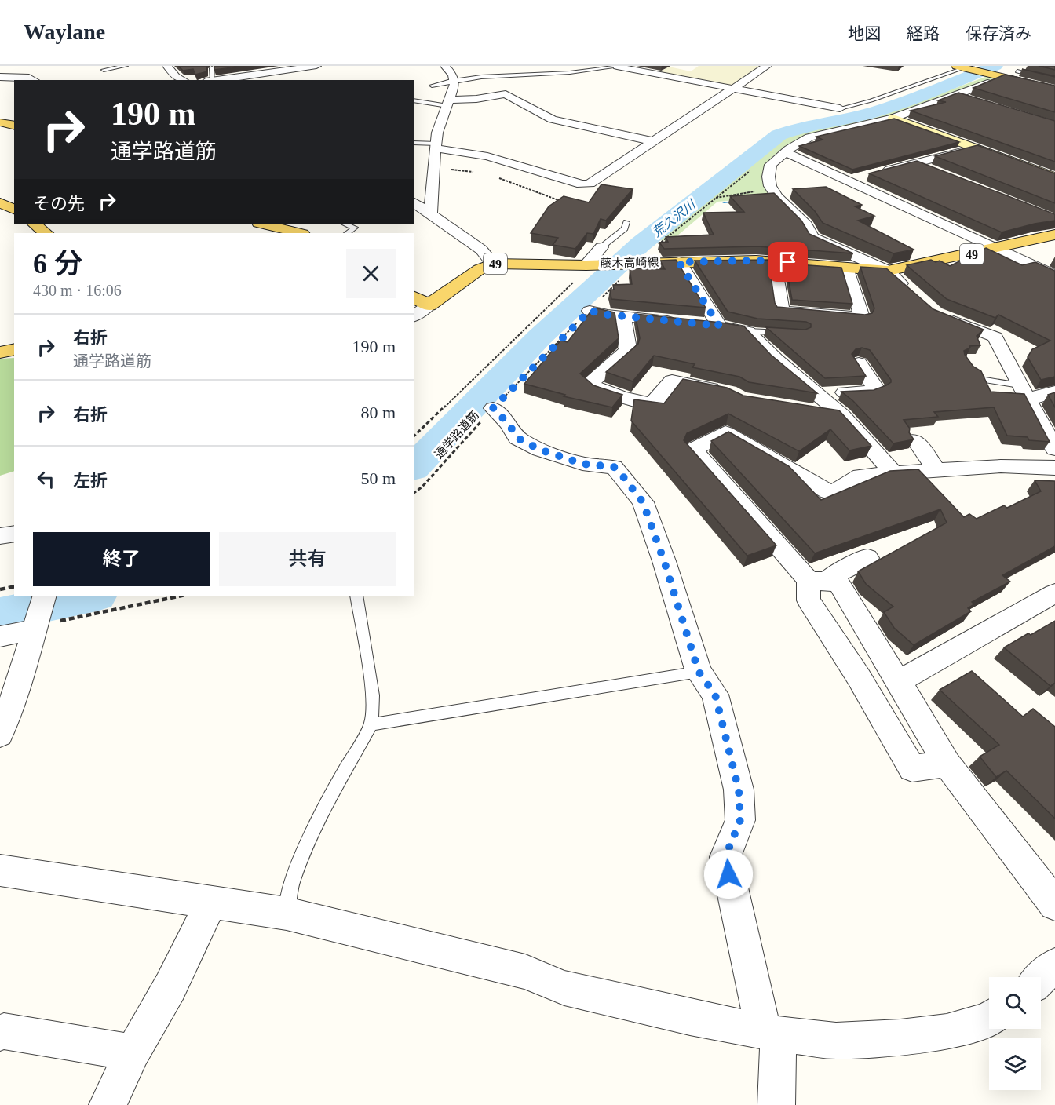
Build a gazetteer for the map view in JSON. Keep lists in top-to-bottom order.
{
  "streets": {
    "main road": ["49", "藤木高崎線"],
    "path": ["通学路道筋"]
  },
  "water": ["荒久沢川"],
  "page": {
    "header": "Waylane",
    "nav": ["地図", "経路", "保存済み"],
    "turn": ["190 m", "通学路道筋"],
    "then": "その先",
    "heading": ["6 分", "430 m · 16:06"],
    "list": [
      {
        "name": "右折",
        "note": "通学路道筋",
        "value": "190 m"
      },
      {
        "name": "右折",
        "value": "80 m"
      },
      {
        "name": "左折",
        "value": "50 m"
      }
    ],
    "buttons": ["終了", "共有"]
  }
}
